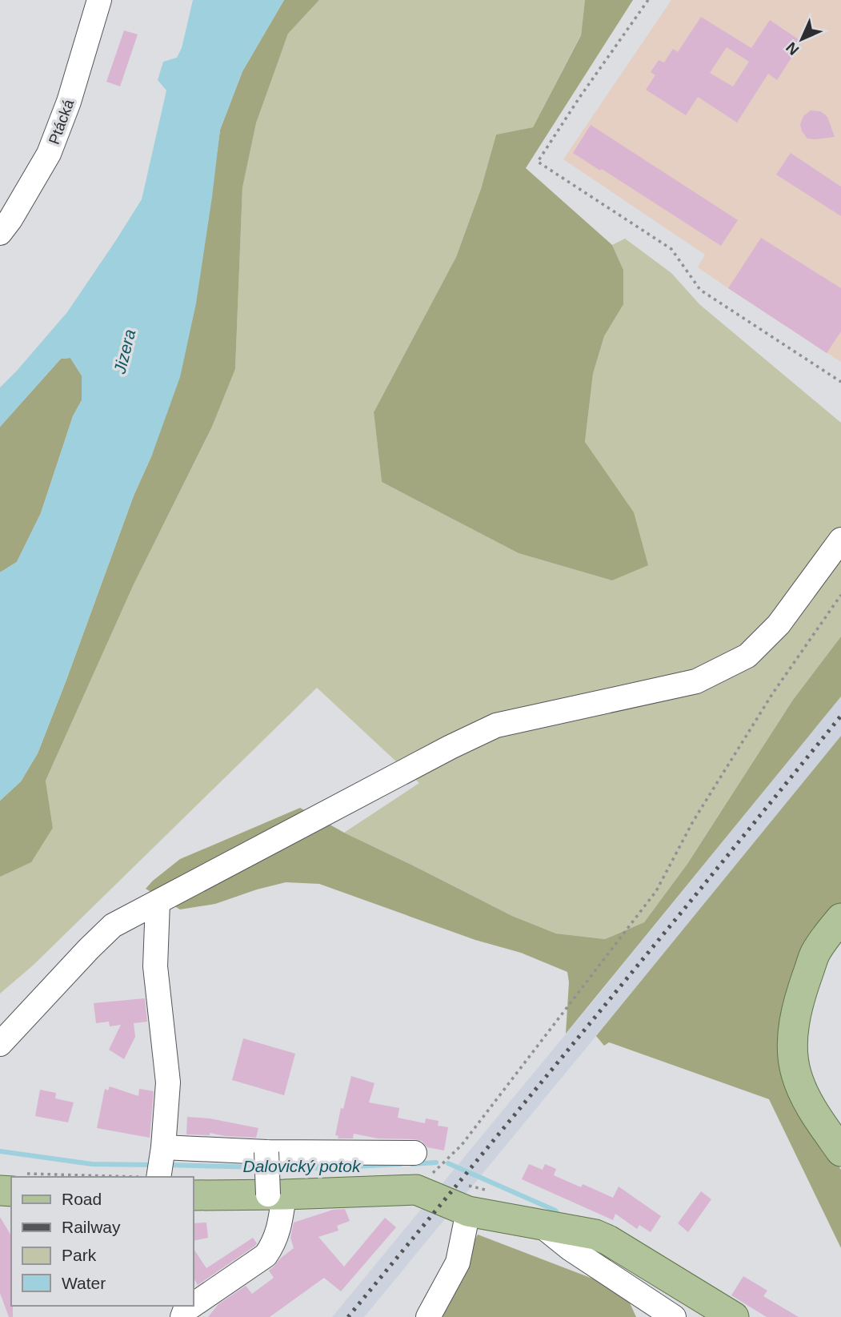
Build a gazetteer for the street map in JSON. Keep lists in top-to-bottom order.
{
  "streets": {
    "street": ["Ptácká"]
  },
  "water": ["Jizera", "Dalovický potok"],
  "legend": [
    "Road",
    "Railway",
    "Park",
    "Water"
  ],
  "north": "bottom left"
}
